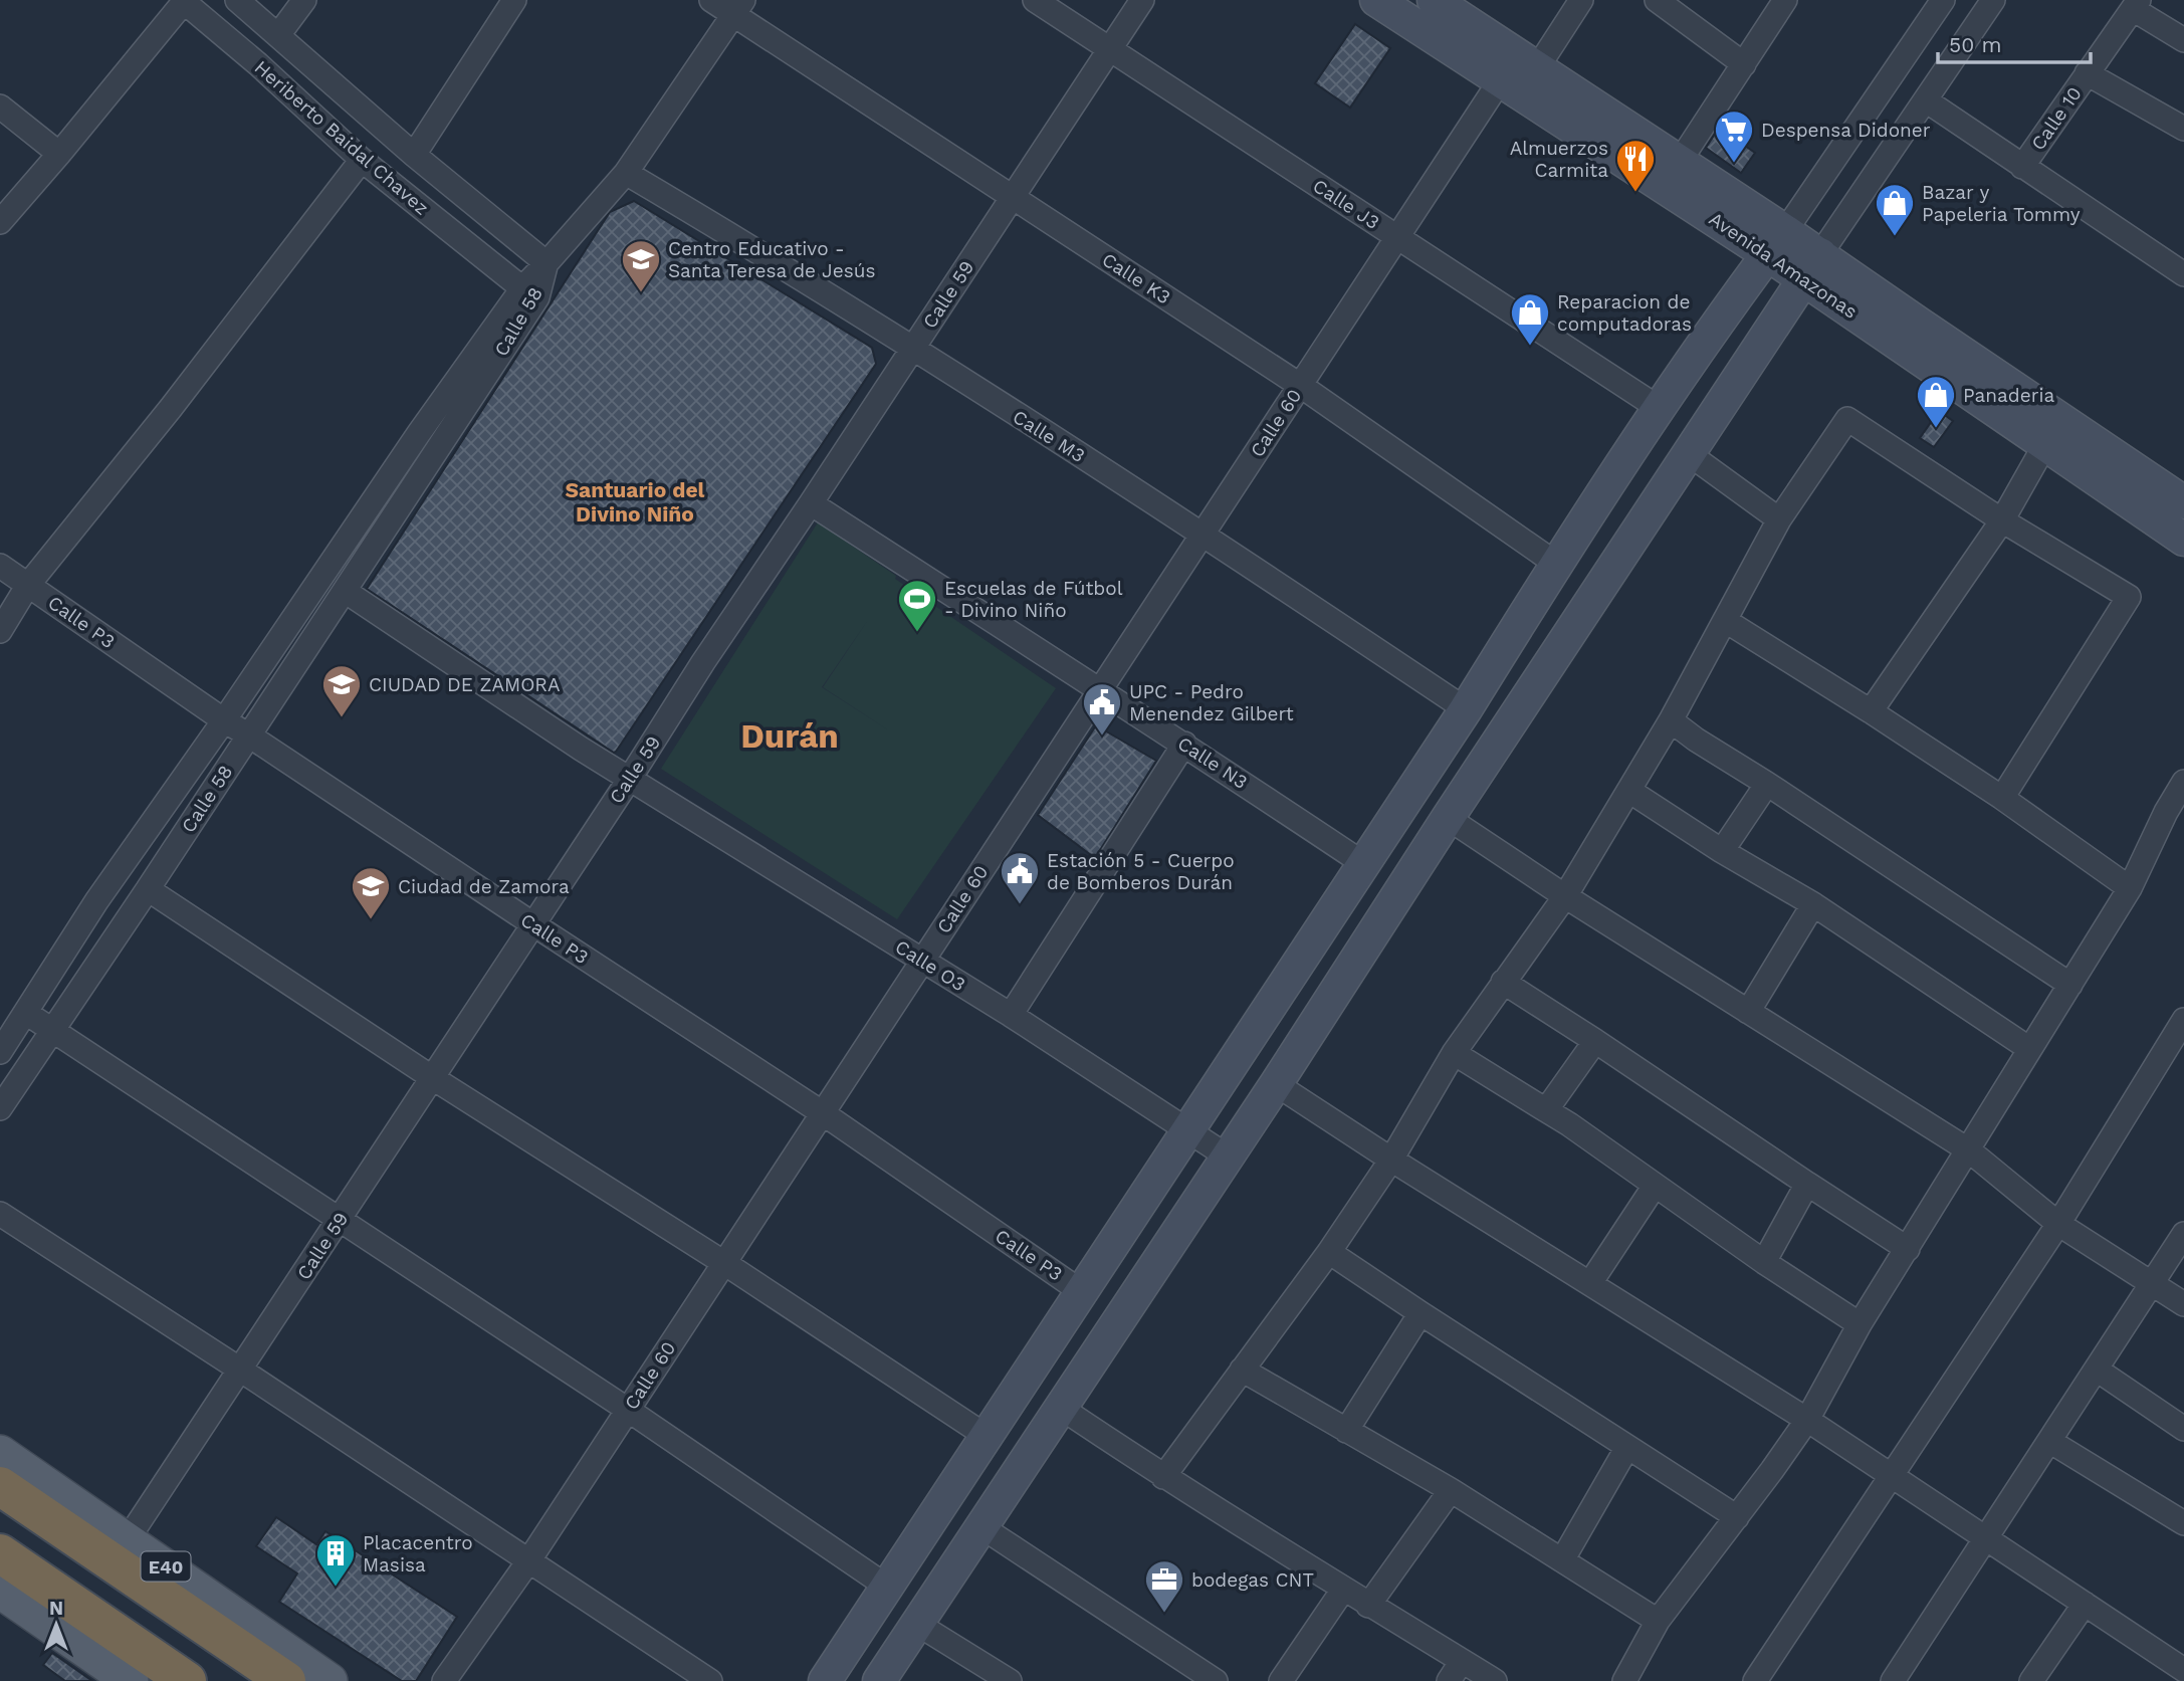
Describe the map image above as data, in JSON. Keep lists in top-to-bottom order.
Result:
{
  "streets": {
    "highway": ["E40"],
    "street": [
      "Calle 10",
      "Heriberto Baidal Chavez",
      "Calle J3",
      "Avenida Amazonas",
      "Calle K3",
      "Calle 59",
      "Calle 58",
      "Calle 60",
      "Calle M3",
      "Calle P3",
      "Calle N3",
      "Calle O3"
    ]
  },
  "crossings": [
    ["Heriberto Baidal Chavez", "Calle 58"],
    ["Calle J3", "Calle 59"],
    ["Calle J3", "Calle 60"],
    ["Avenida Amazonas", "Calle 60"],
    ["Calle K3", "Calle 59"],
    ["Calle K3", "Calle 60"],
    ["Calle 59", "Calle M3"],
    ["Calle 59", "Calle P3"],
    ["Calle 59", "Calle N3"],
    ["Calle 59", "Calle O3"],
    ["Calle 59", "E40"],
    ["Calle 58", "Calle P3"],
    ["Calle 58", "Calle O3"],
    ["Calle 60", "Calle M3"],
    ["Calle 60", "Calle P3"],
    ["Calle 60", "Calle N3"],
    ["Calle 60", "Calle O3"]
  ],
  "districts": ["Santuario del Divino Niño", "Durán"],
  "places": {
    "supermarket": ["Despensa Didoner"],
    "restaurant": ["Almuerzos Carmita"],
    "shop": ["Bazar y Papeleria Tommy", "Reparacion de computadoras", "Panaderia"],
    "school or university": ["Centro Educativo - Santa Teresa de Jesús", "CIUDAD DE ZAMORA", "Ciudad de Zamora"],
    "sports": ["Escuelas de Fútbol - Divino Niño"],
    "public building": ["UPC - Pedro Menendez Gilbert", "Estación 5 - Cuerpo de Bomberos Durán"],
    "building": ["Placacentro Masisa"],
    "office": ["bodegas CNT"]
  },
  "scale_bar": "50 m",
  "north": "top"
}
